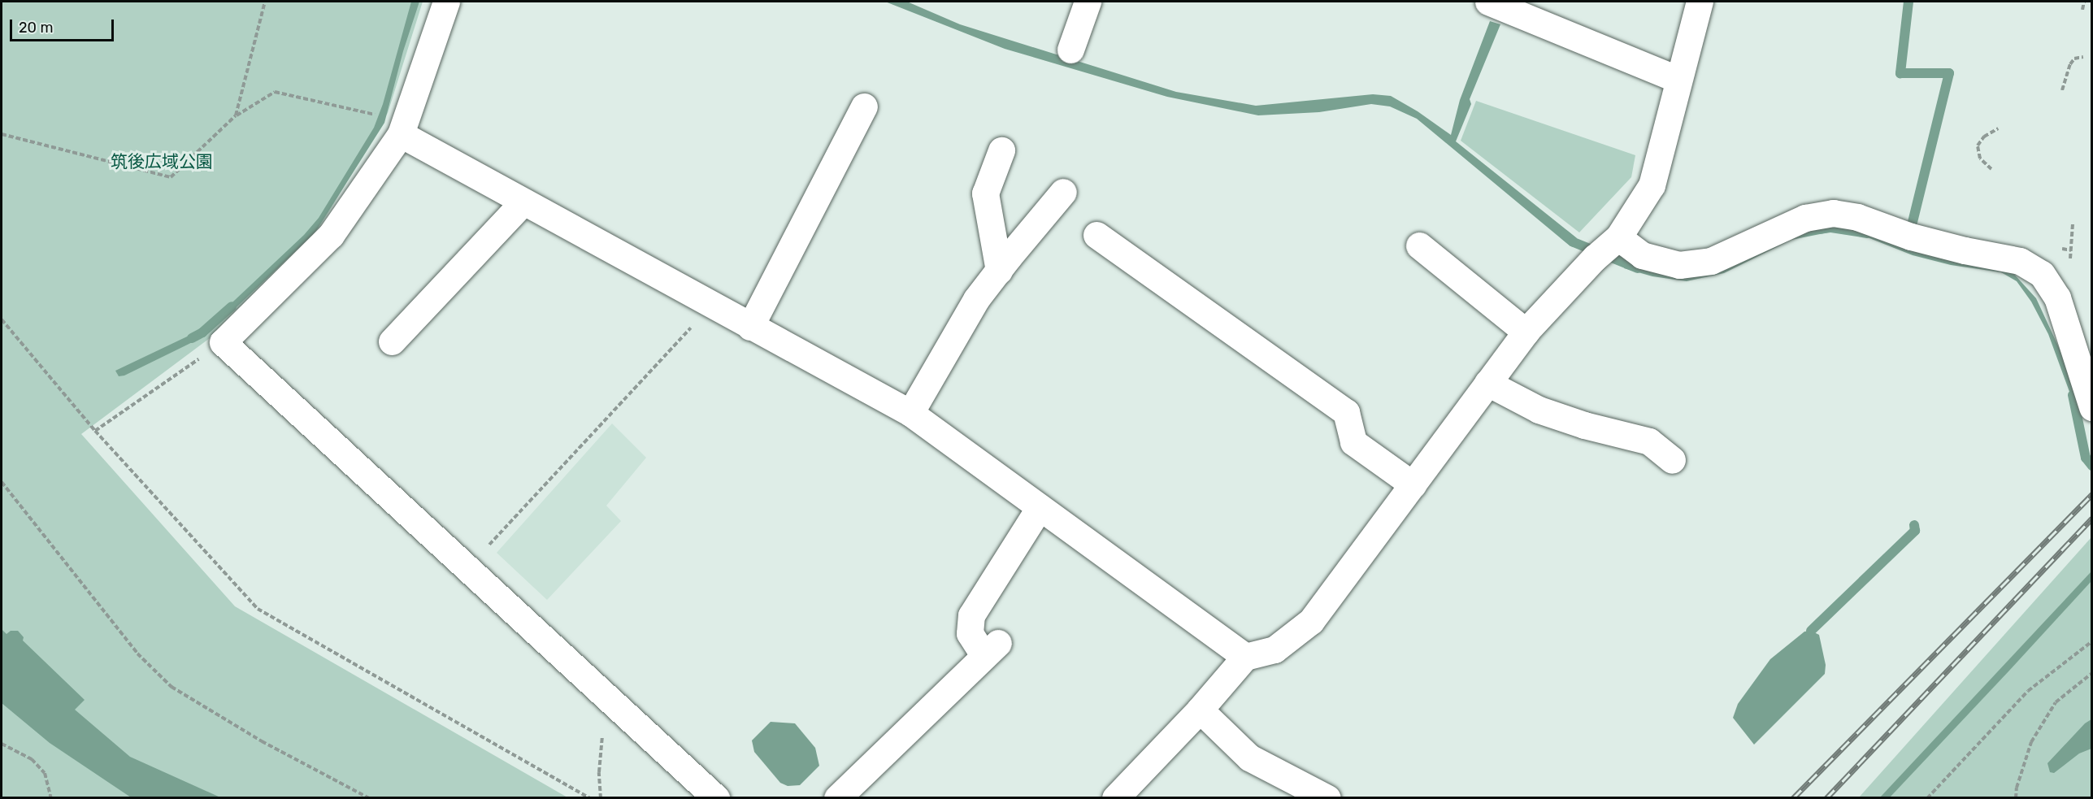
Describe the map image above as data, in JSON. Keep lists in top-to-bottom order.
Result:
{
  "parks": ["筑後広域公園"],
  "scale_bar": "20 m"
}
